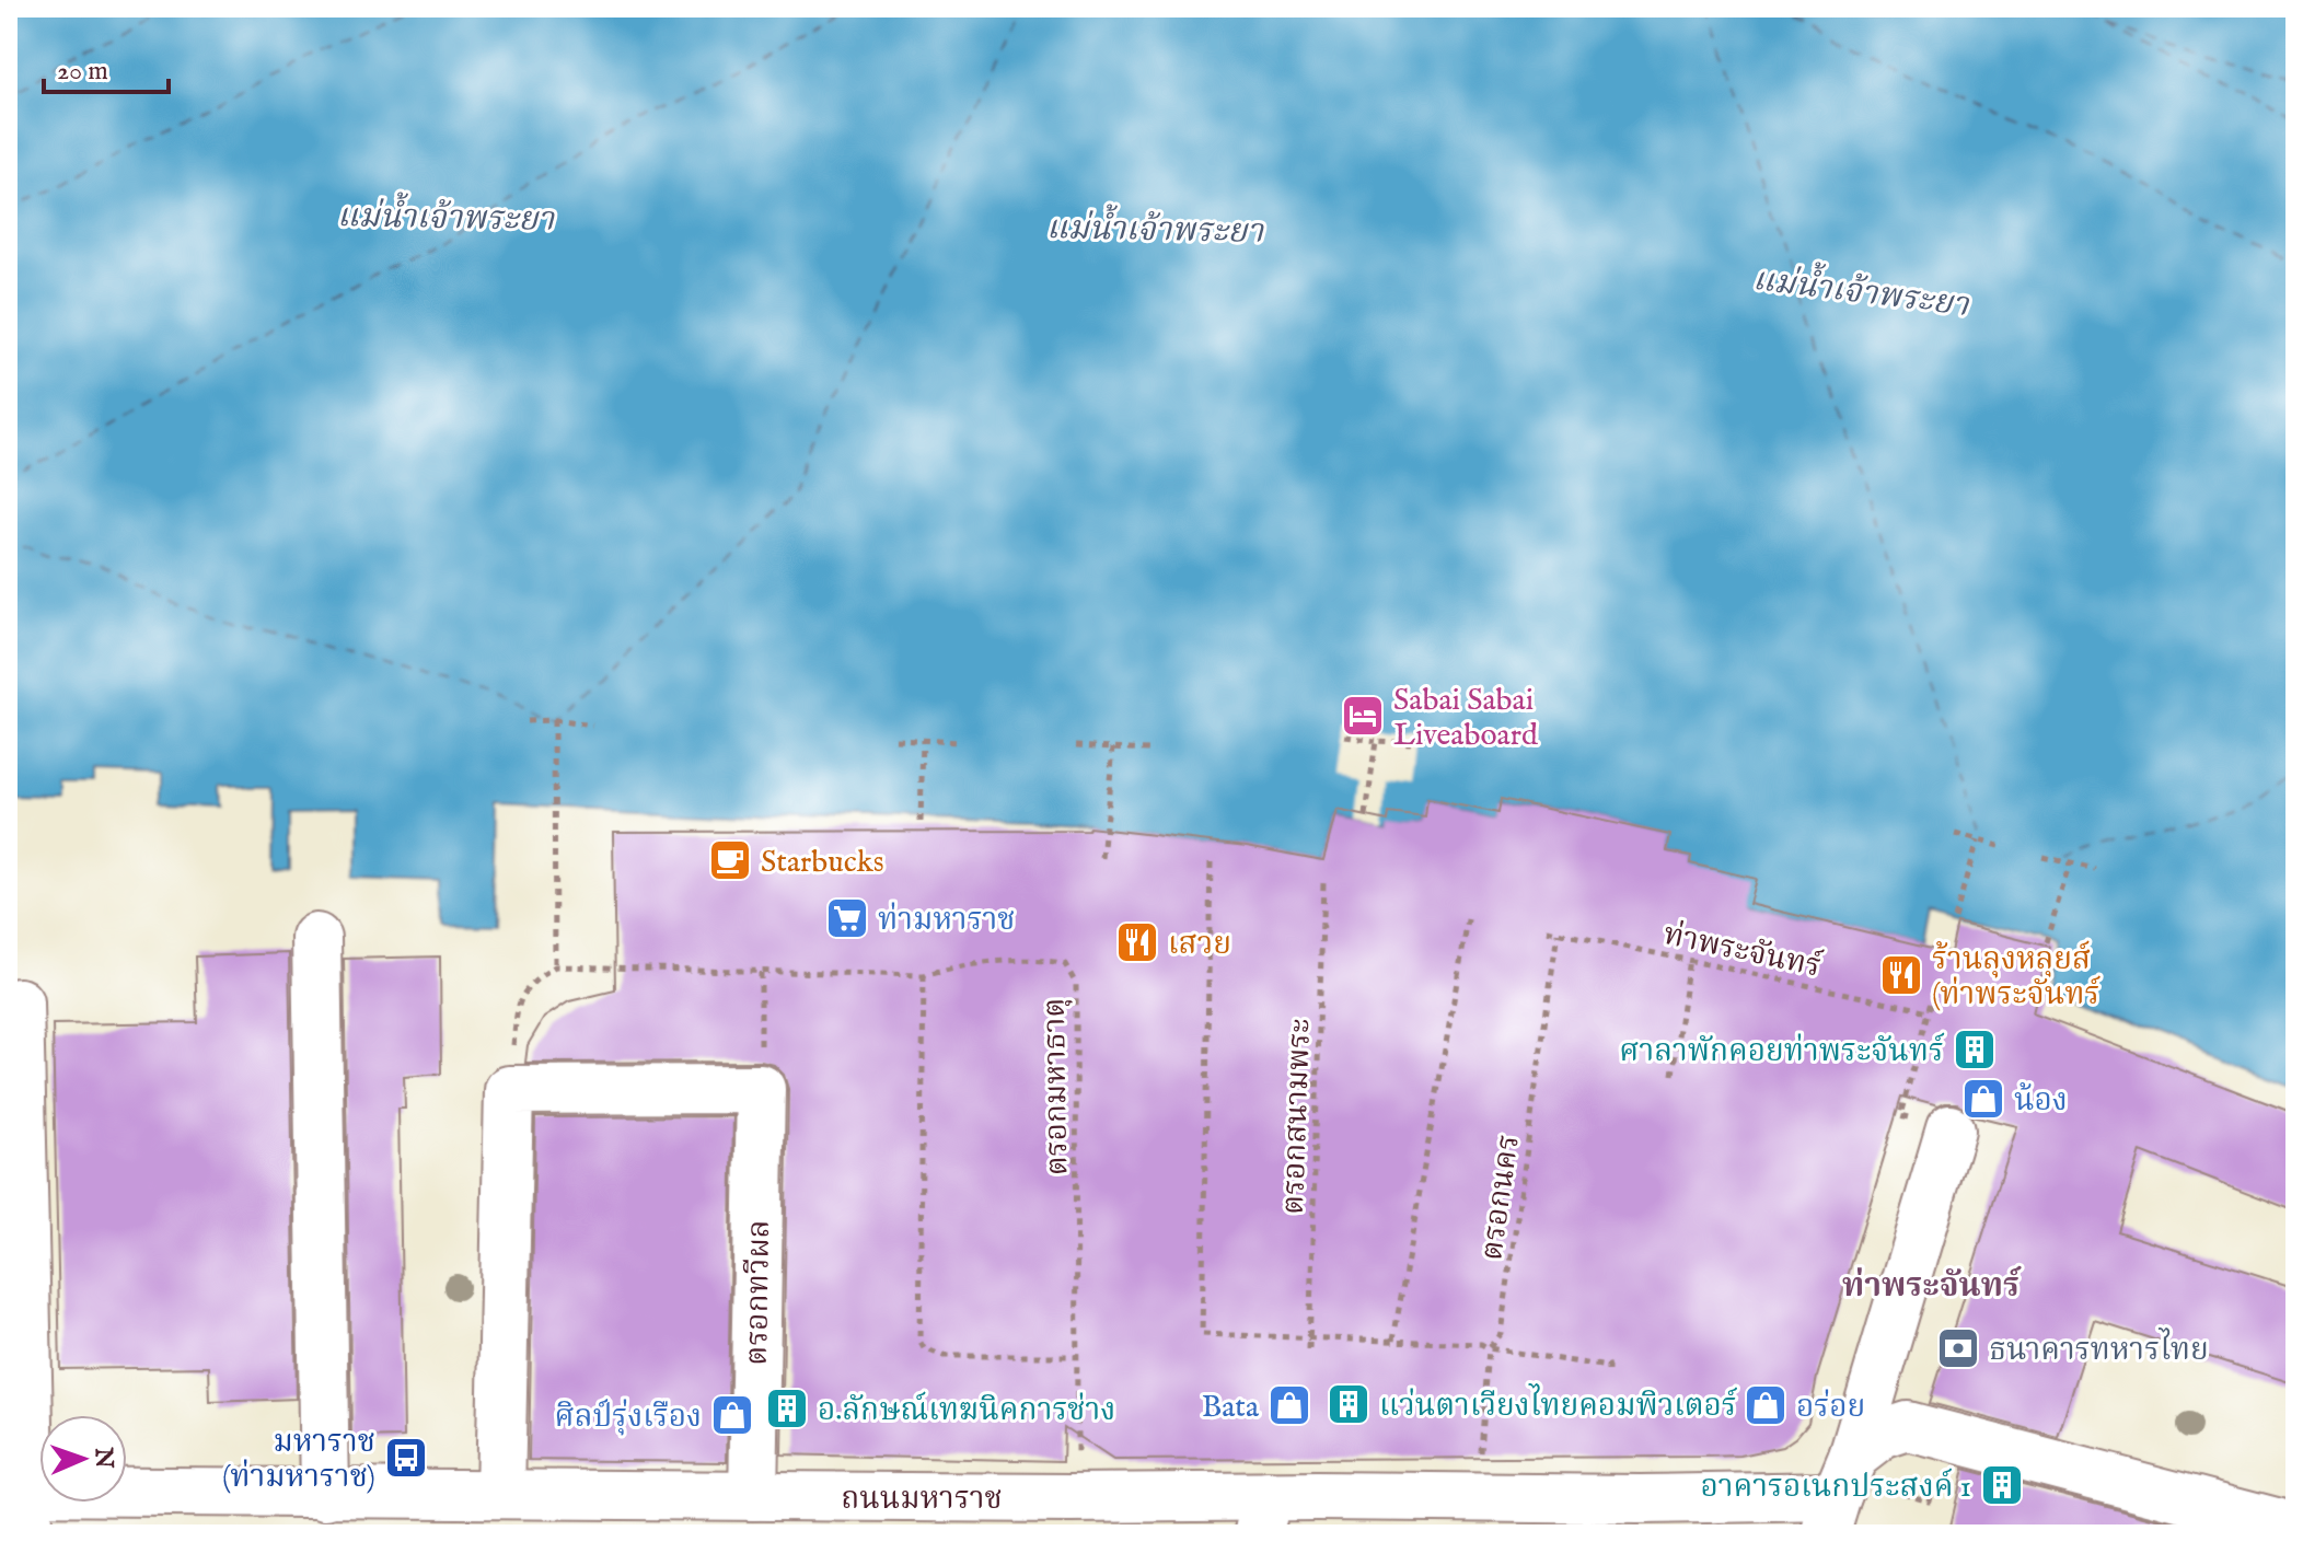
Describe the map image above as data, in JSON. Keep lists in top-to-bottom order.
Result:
{
  "streets": {
    "street": ["ตรอกทวีผล", "ถนนมหาราช"],
    "path": [
      "ท่าพระจันทร์",
      "ตรอกมหาธาตุ",
      "ตรอกสนามพระ",
      "ตรอกนคร"
    ]
  },
  "crossings": [
    ["ท่าพระจันทร์", "ตรอกนคร"],
    ["ตรอกมหาธาตุ", "ถนนมหาราช"],
    ["ตรอกทวีผล", "ถนนมหาราช"]
  ],
  "districts": ["ท่าพระจันทร์"],
  "water": ["แม่น้ำเจ้าพระยา"],
  "places": {
    "hotel": ["Sabai Sabai Liveaboard"],
    "cafe": ["Starbucks"],
    "supermarket": ["ท่ามหาราช"],
    "restaurant": ["เสวย", "ร้านลุงหลุยส์ (ท่าพระจันทร์"],
    "building": [
      "ศาลาพักคอยท่าพระจันทร์",
      "แว่นตาเวียงไทยคอมพิวเตอร์",
      "อ.ลักษณ์เทฆนิคการช่าง",
      "อาคารอเนกประสงค์ 1"
    ],
    "shop": [
      "น้อง",
      "Bata",
      "อร่อย",
      "ศิลป์รุ่งเรือง"
    ],
    "bank": ["ธนาคารทหารไทย"],
    "bus stop": ["มหาราช (ท่ามหาราช)"]
  },
  "scale_bar": "20 m",
  "north": "right"
}
